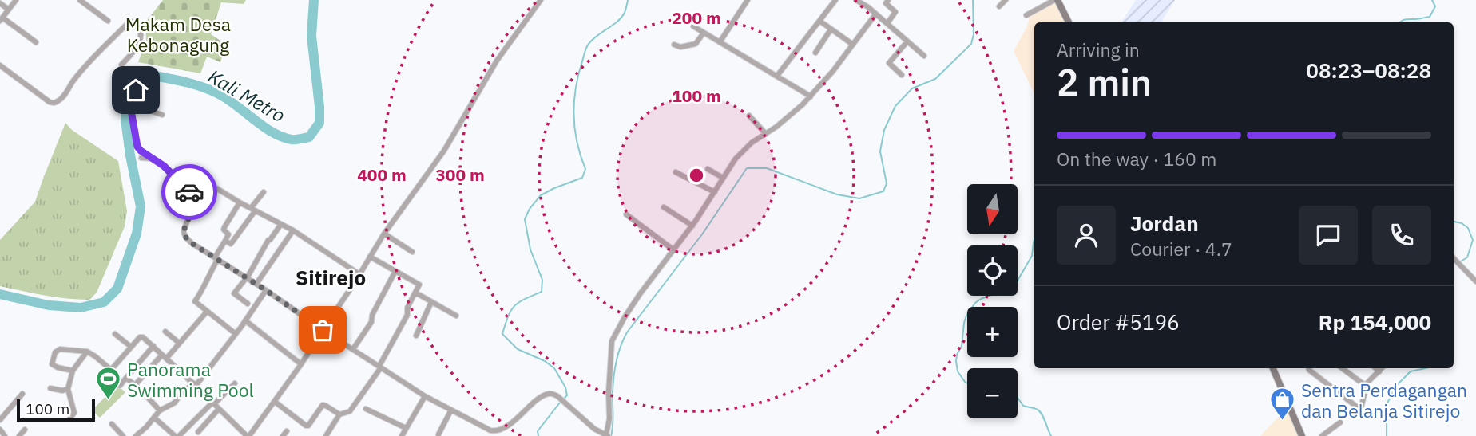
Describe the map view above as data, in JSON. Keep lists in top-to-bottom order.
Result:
{
  "districts": ["Sitirejo"],
  "water": ["Kali Metro"],
  "parks": ["Makam Desa Kebonagung"],
  "places": {
    "sports": ["Panorama Swimming Pool"],
    "shop": ["Sentra Perdagangan dan Belanja Sitirejo"]
  },
  "scale_bar": "100 m",
  "north": "bottom",
  "page": {
    "heading": ["2 min", "Arriving in", "08:23–08:28"],
    "panel": [
      "Jordan",
      "Courier · 4.7",
      "Order #5196",
      "Rp 154,000"
    ],
    "bar": "On the way · 160 m",
    "map_buttons": ["+", "−"],
    "scale": "100 m"
  },
  "rings": [
    "200 m",
    "100 m",
    "300 m",
    "400 m"
  ]
}
